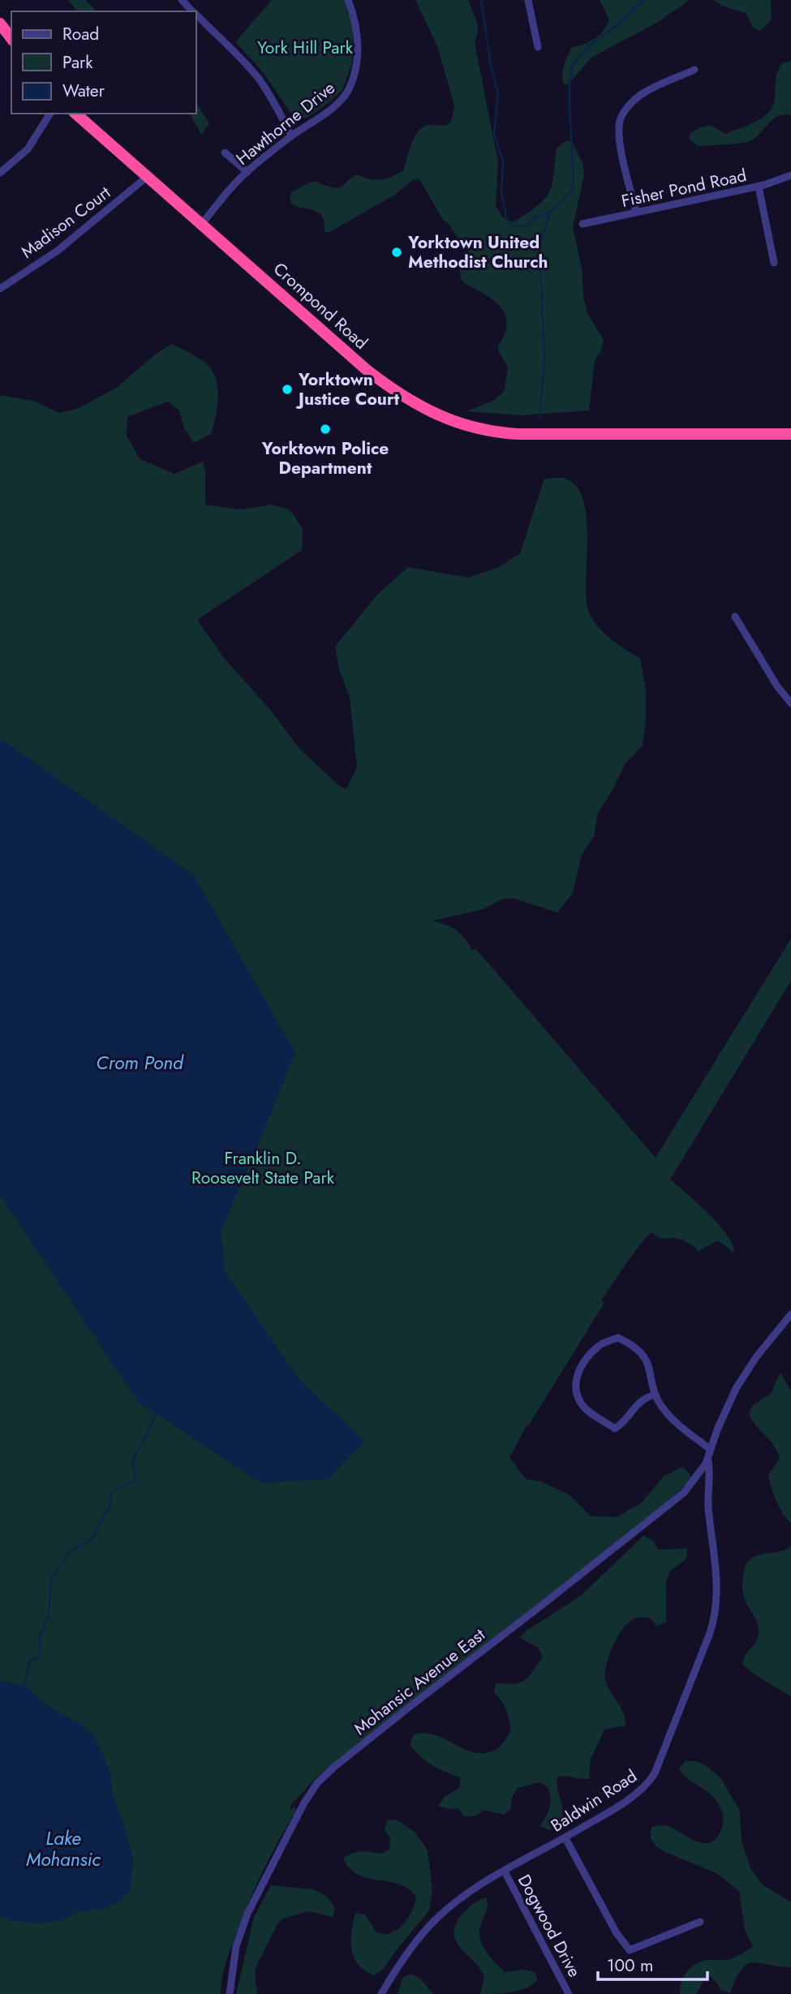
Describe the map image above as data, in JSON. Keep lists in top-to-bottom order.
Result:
{
  "streets": {
    "highway": ["Crompond Road"],
    "street": [
      "Hawthorne Drive",
      "Fisher Pond Road",
      "Madison Court",
      "Mohansic Avenue East",
      "Baldwin Road",
      "Dogwood Drive"
    ]
  },
  "crossings": [
    ["Hawthorne Drive", "Crompond Road"],
    ["Madison Court", "Crompond Road"],
    ["Mohansic Avenue East", "Baldwin Road"],
    ["Baldwin Road", "Dogwood Drive"]
  ],
  "water": ["Crom Pond", "Lake Mohansic"],
  "parks": ["York Hill Park", "Franklin D. Roosevelt State Park"],
  "places": ["Yorktown United Methodist Church", "Yorktown Justice Court", "Yorktown Police Department"],
  "legend": ["Road", "Park", "Water"],
  "scale_bar": "100 m"
}
